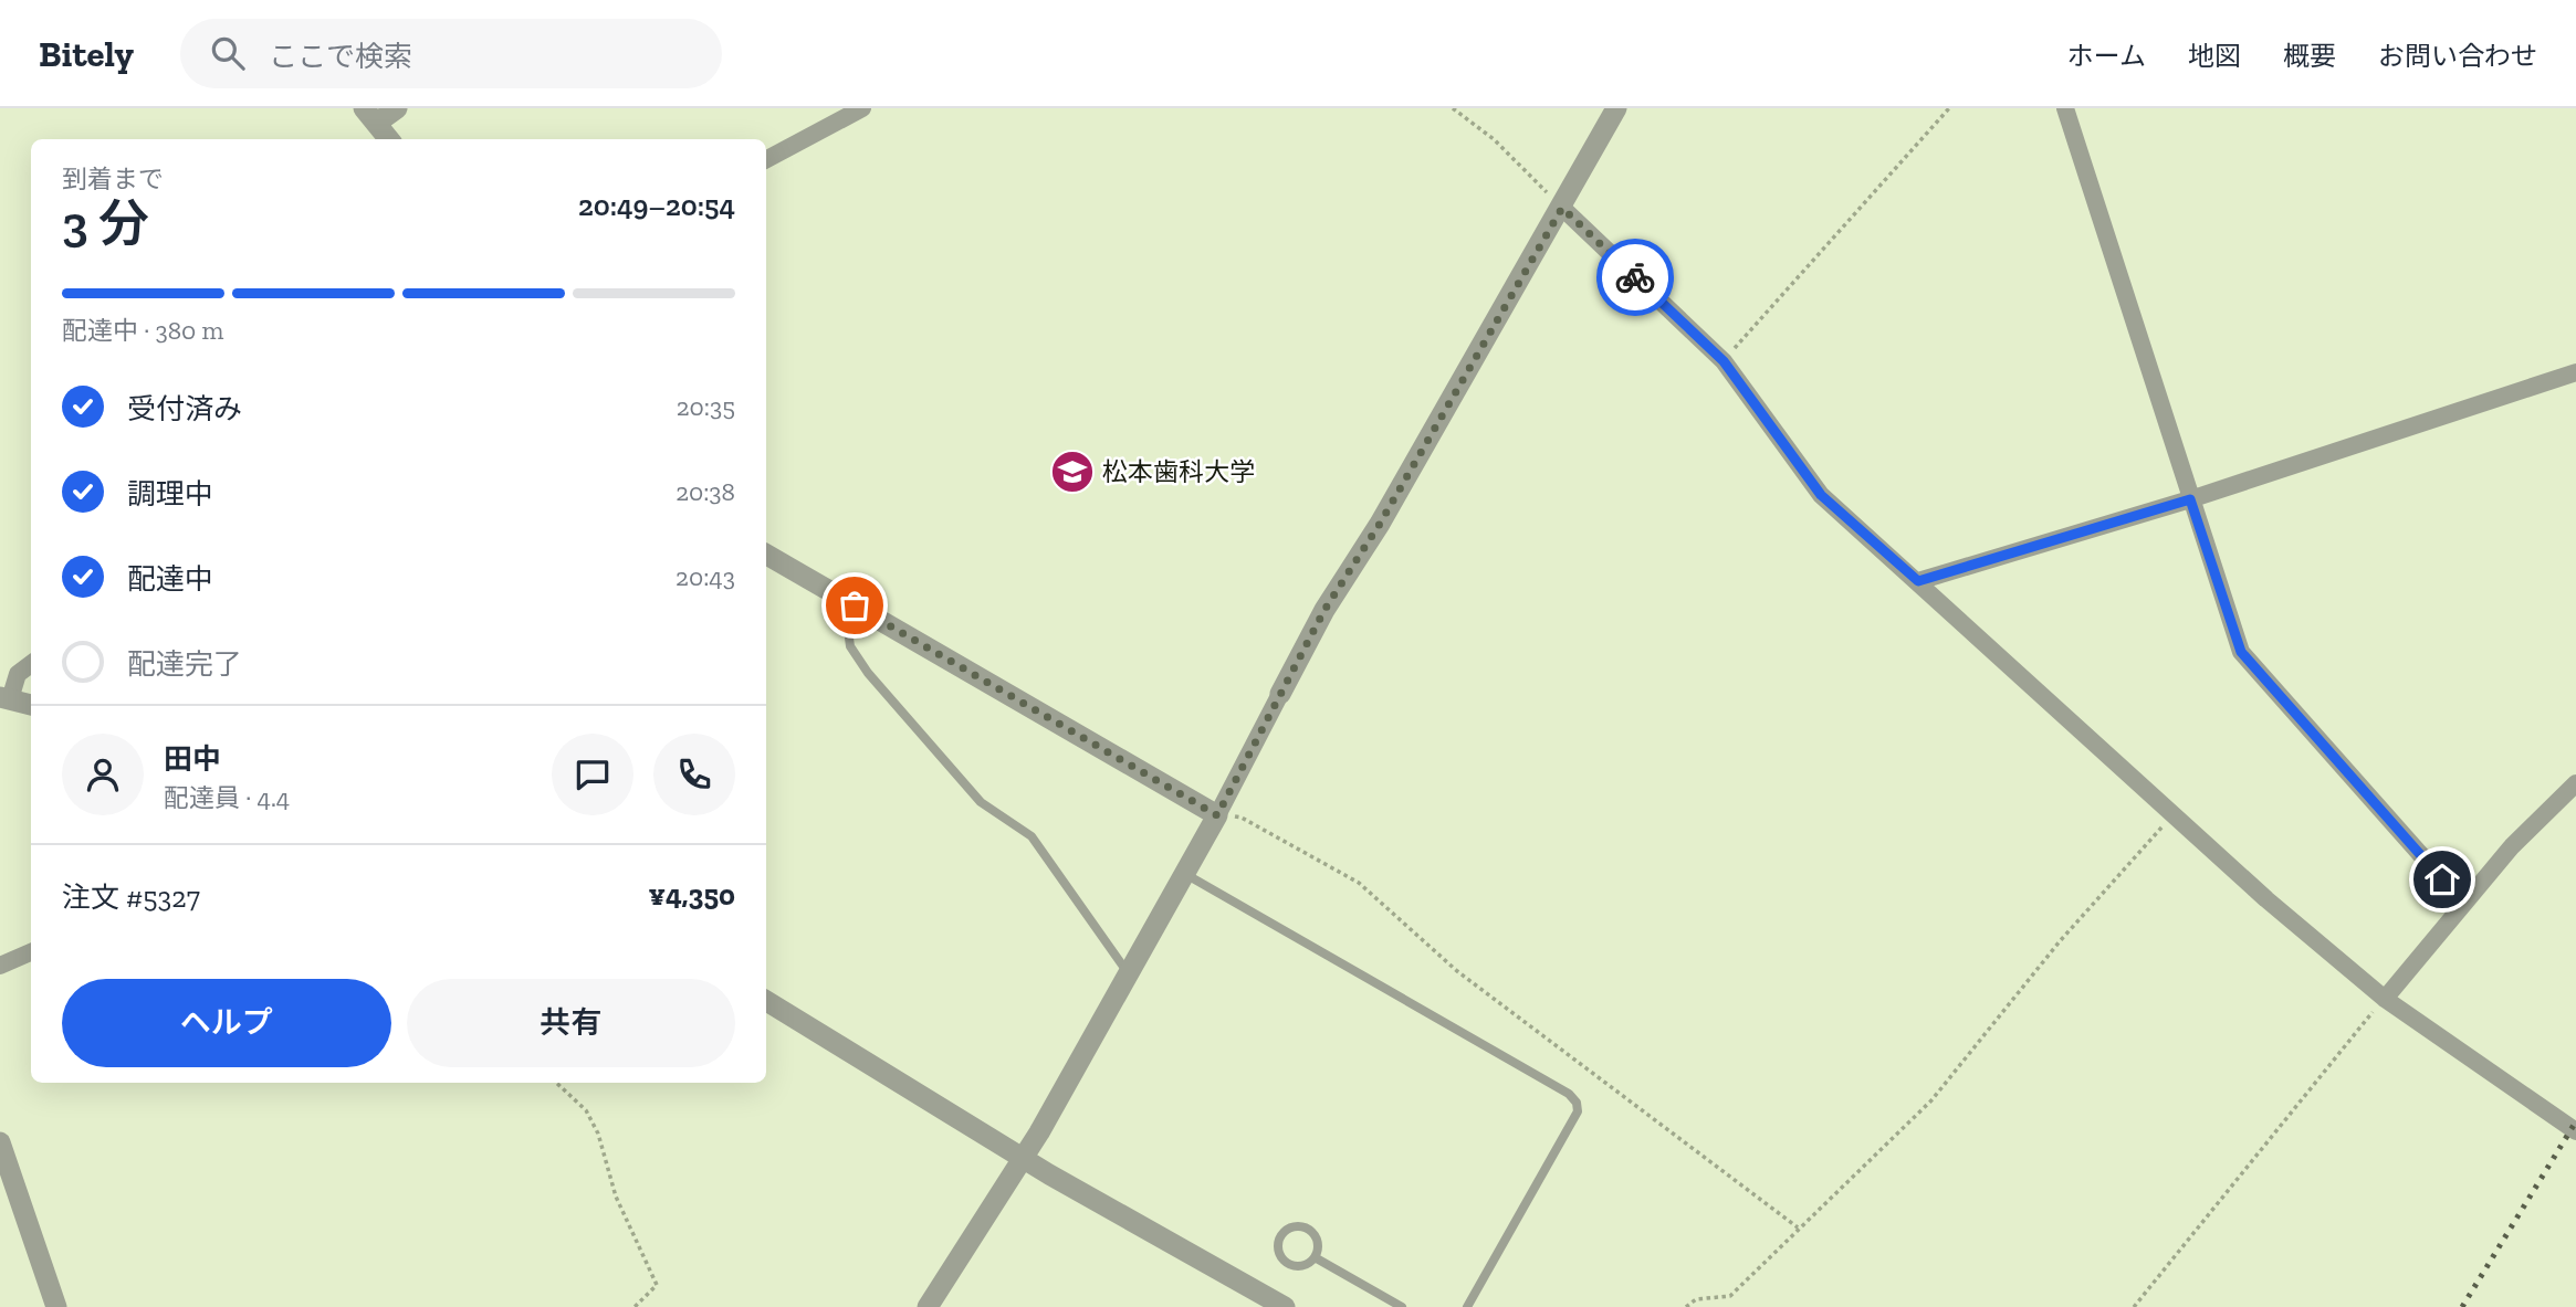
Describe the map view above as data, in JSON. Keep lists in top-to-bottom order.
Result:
{
  "places": {
    "school or university": ["松本歯科大学"]
  },
  "page": {
    "header": "Bitely",
    "search": "ここで検索",
    "nav": [
      "ホーム",
      "地図",
      "概要",
      "お問い合わせ"
    ],
    "heading": ["3 分", "到着まで", "20:49–20:54"],
    "panel": [
      "田中",
      "配達員 · 4.4",
      "注文 #5327",
      "¥4,350"
    ],
    "bar": "配達中 · 380 m",
    "list": [
      ["受付済み", "20:35"],
      ["調理中", "20:38"],
      ["配達中", "20:43"],
      "配達完了"
    ],
    "buttons": ["ヘルプ", "共有"]
  }
}
